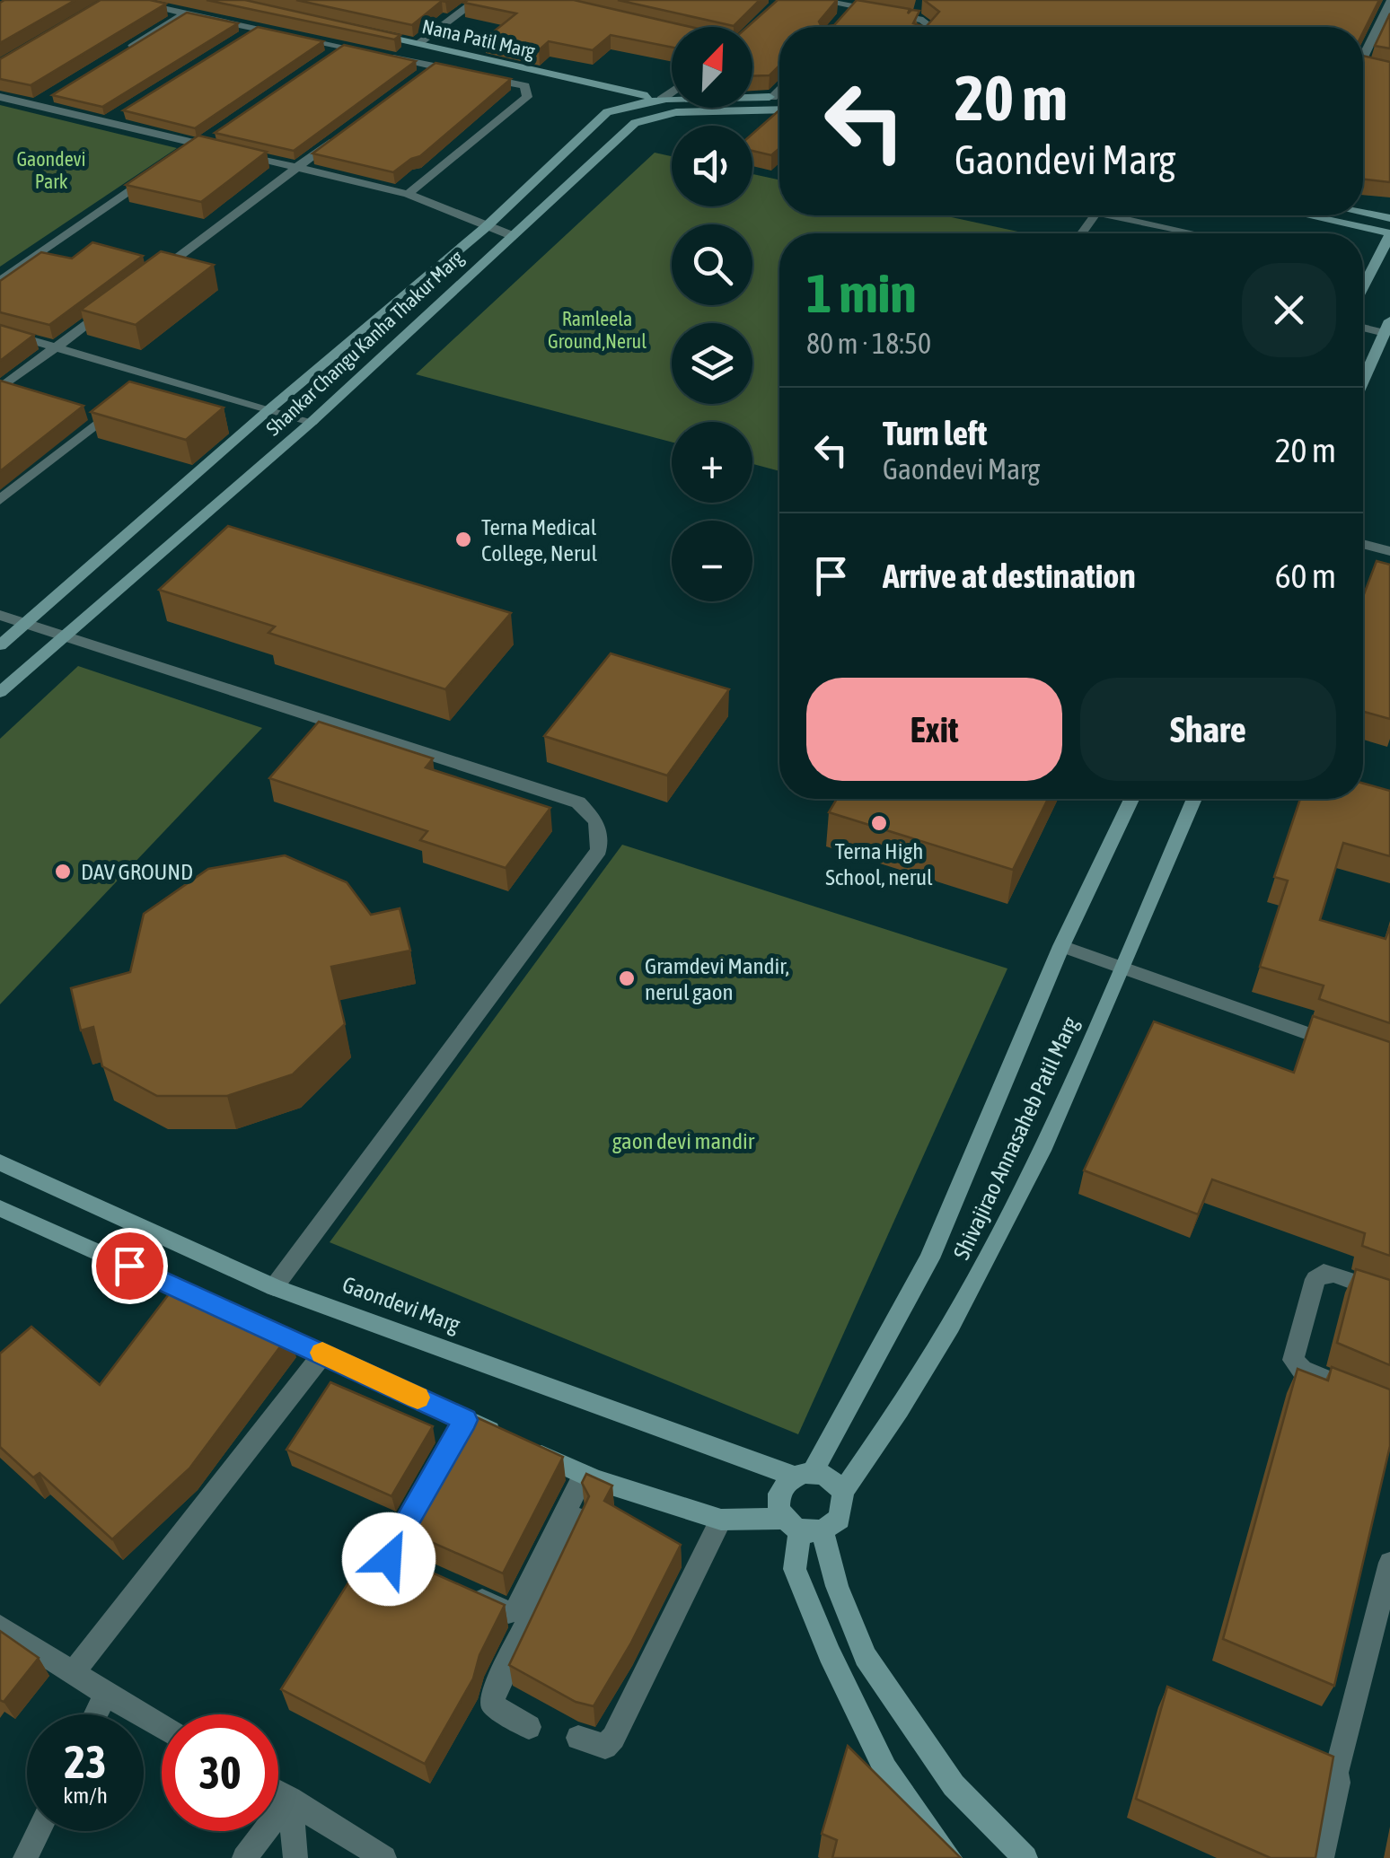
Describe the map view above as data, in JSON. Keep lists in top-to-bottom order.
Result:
{
  "streets": {
    "street": [
      "Nana Patil Marg",
      "Shankar Changu Kanha Thakur Marg",
      "Shivajirao Annasaheb Patil Marg",
      "Gaondevi Marg"
    ]
  },
  "crossings": [
    ["Nana Patil Marg", "Shankar Changu Kanha Thakur Marg"],
    ["Shivajirao Annasaheb Patil Marg", "Gaondevi Marg"]
  ],
  "parks": ["Gaondevi Park", "Ramleela Ground,Nerul", "gaon devi mandir"],
  "places": [
    "Terna Medical College, Nerul",
    "Terna High School, nerul",
    "DAV GROUND",
    "Gramdevi Mandir, nerul gaon"
  ],
  "north": "top right",
  "page": {
    "map_buttons": ["+", "−"],
    "turn": ["20 m", "Gaondevi Marg"],
    "heading": ["1 min", "80 m · 18:50"],
    "list": [
      {
        "name": "Turn left",
        "note": "Gaondevi Marg",
        "value": "20 m"
      },
      {
        "name": "Arrive at destination",
        "value": "60 m"
      }
    ],
    "buttons": ["Exit", "Share"],
    "speed": "23 km/h",
    "limit": "30"
  }
}
